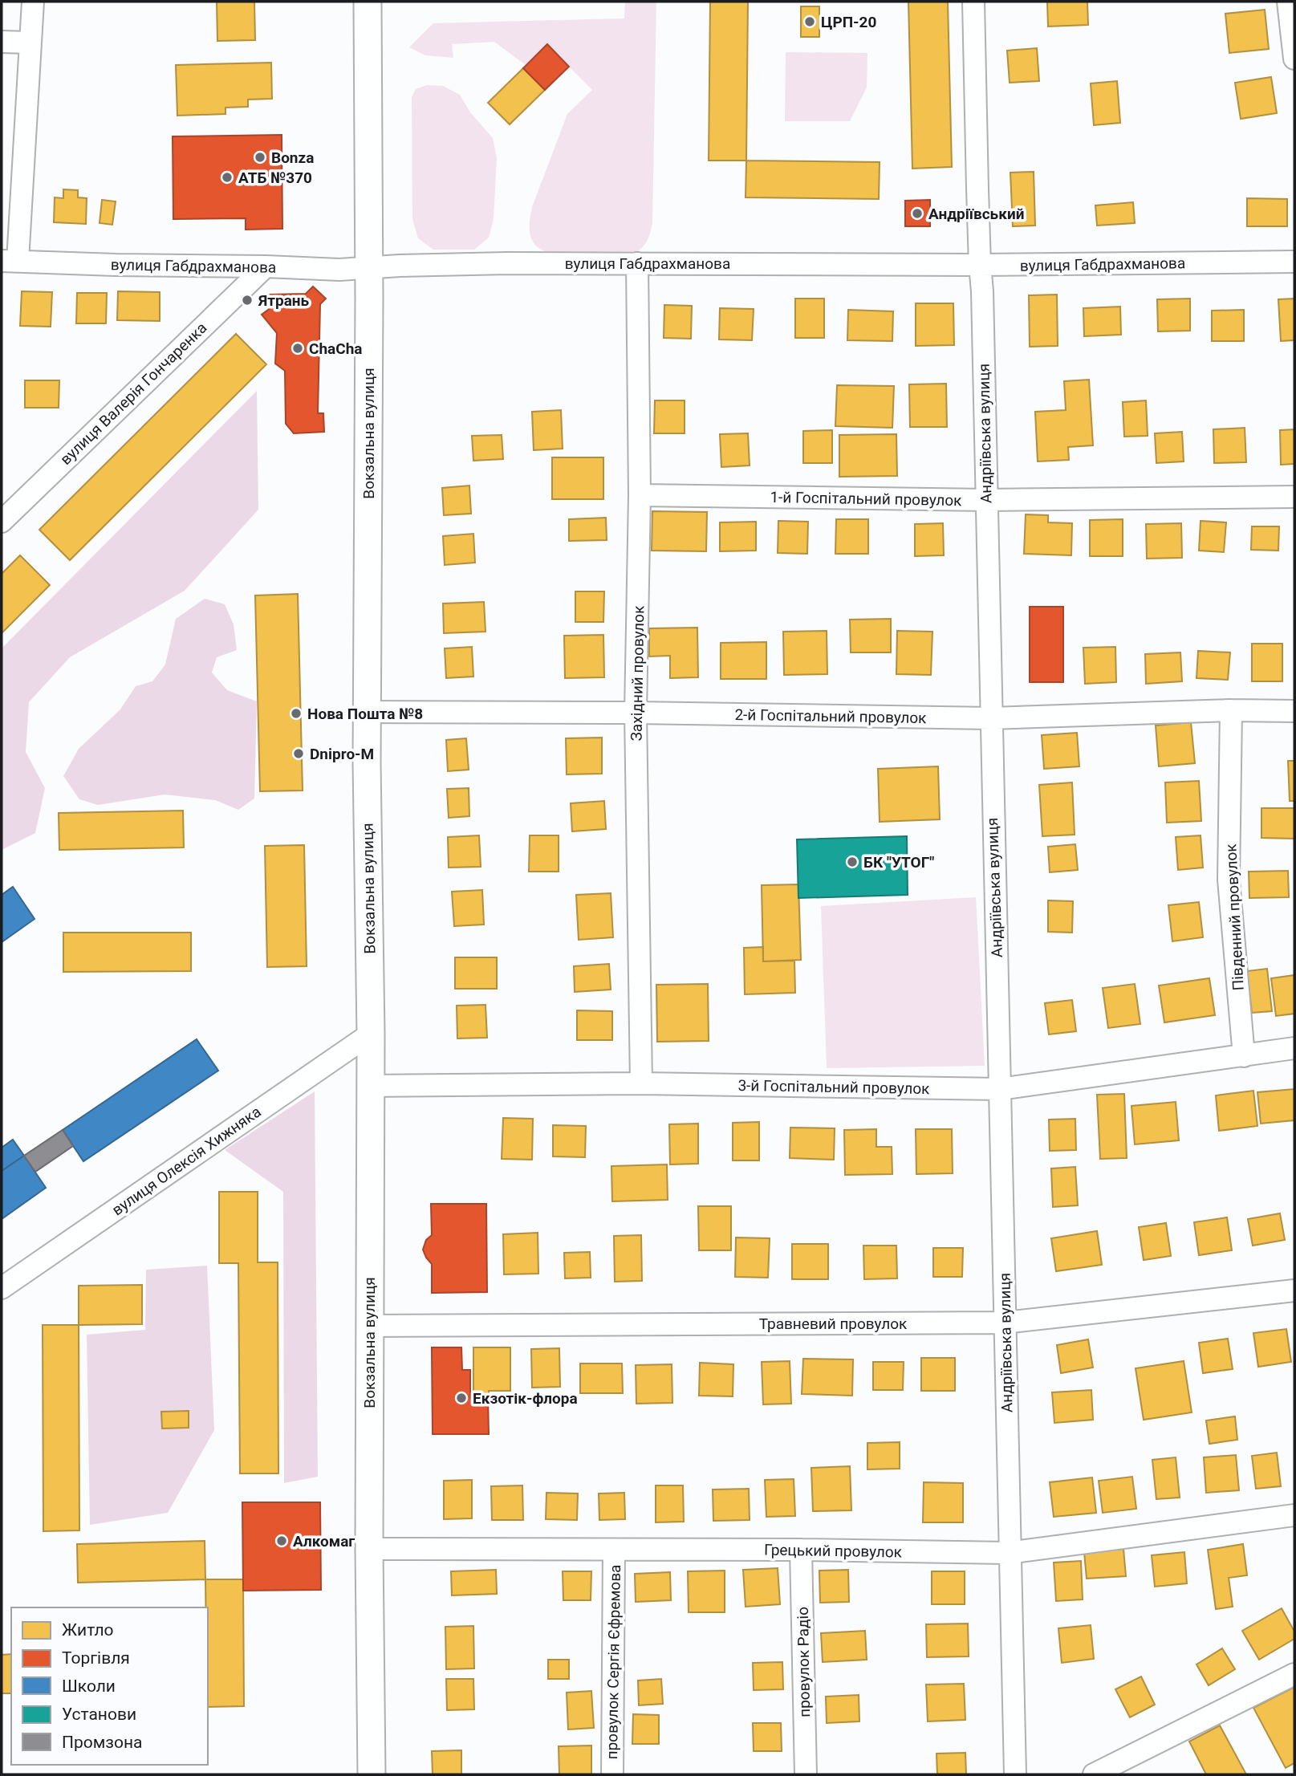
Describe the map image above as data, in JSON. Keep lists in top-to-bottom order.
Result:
{
  "streets": {
    "main road": ["Вокзальна вулиця"],
    "street": [
      "вулиця Габдрахманова",
      "вулиця Валерія Гончаренка",
      "Андріївська вулиця",
      "1-й Госпітальний провулок",
      "Західний провулок",
      "2-й Госпітальний провулок",
      "Південний провулок",
      "3-й Госпітальний провулок",
      "вулиця Олексія Хижняка",
      "Травневий провулок",
      "Грецький провулок",
      "провулок Сергія Єфремова",
      "провулок Радіо"
    ]
  },
  "crossings": [
    ["вулиця Габдрахманова", "вулиця Валерія Гончаренка"],
    ["вулиця Габдрахманова", "Вокзальна вулиця"],
    ["вулиця Габдрахманова", "Андріївська вулиця"],
    ["вулиця Габдрахманова", "Західний провулок"],
    ["Вокзальна вулиця", "2-й Госпітальний провулок"],
    ["Вокзальна вулиця", "3-й Госпітальний провулок"],
    ["Вокзальна вулиця", "вулиця Олексія Хижняка"],
    ["Вокзальна вулиця", "Травневий провулок"],
    ["Вокзальна вулиця", "Грецький провулок"],
    ["Андріївська вулиця", "1-й Госпітальний провулок"],
    ["Андріївська вулиця", "2-й Госпітальний провулок"],
    ["Андріївська вулиця", "3-й Госпітальний провулок"],
    ["Андріївська вулиця", "Травневий провулок"],
    ["Андріївська вулиця", "Грецький провулок"],
    ["1-й Госпітальний провулок", "Західний провулок"],
    ["Західний провулок", "2-й Госпітальний провулок"],
    ["Західний провулок", "3-й Госпітальний провулок"],
    ["2-й Госпітальний провулок", "Південний провулок"],
    ["Південний провулок", "3-й Госпітальний провулок"],
    ["Грецький провулок", "провулок Сергія Єфремова"],
    ["Грецький провулок", "провулок Радіо"]
  ],
  "places": [
    "ЦРП-20",
    "Bonza",
    "АТБ №370",
    "Андріївський",
    "Ятрань",
    "ChaCha",
    "Нова Пошта №8",
    "Dnipro-M",
    "БК \"УТОГ\"",
    "Екзотік-флора",
    "Алкомаг"
  ],
  "legend": [
    "Житло",
    "Торгівля",
    "Школи",
    "Установи",
    "Промзона"
  ]
}
